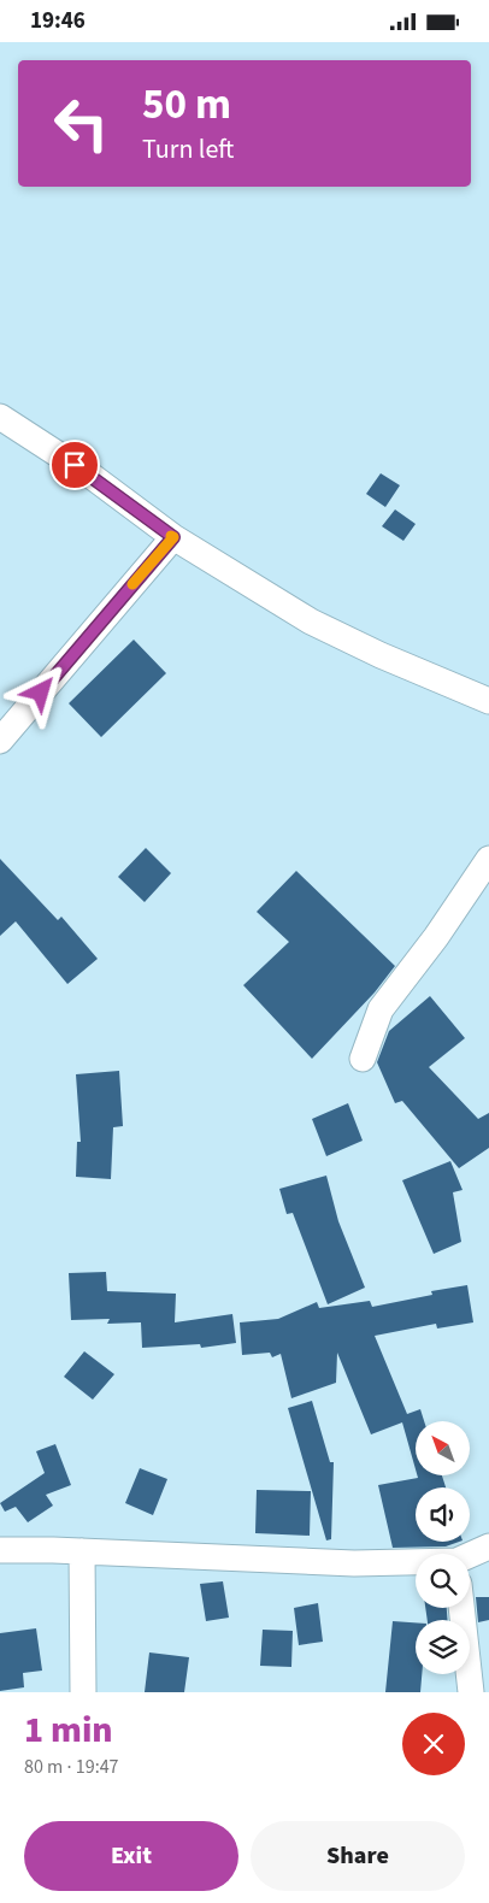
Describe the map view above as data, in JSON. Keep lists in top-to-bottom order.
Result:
{
  "north": "top left",
  "page": {
    "status": "19:46",
    "turn": ["50 m", "Turn left"],
    "heading": ["1 min", "80 m · 19:47"],
    "buttons": ["Exit", "Share"]
  }
}
